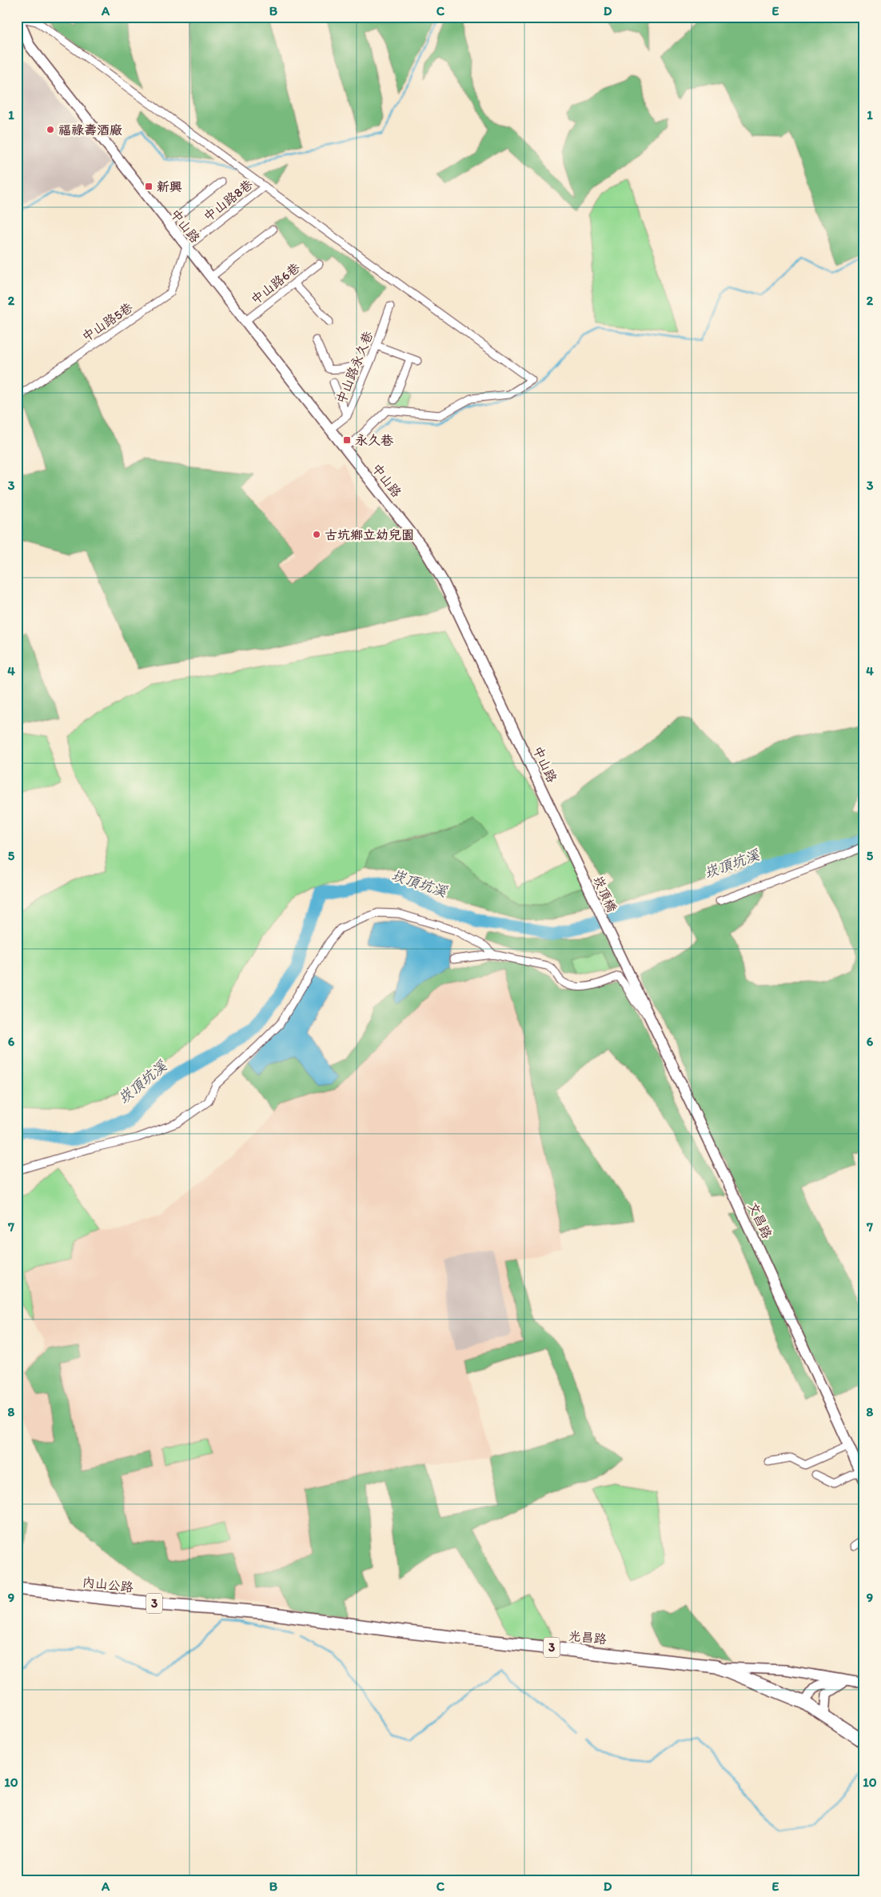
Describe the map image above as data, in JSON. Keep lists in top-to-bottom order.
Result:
{
  "streets": {
    "main road": [
      "中山路",
      "崁頂橋",
      "文昌路",
      "內山公路",
      "3",
      "光昌路"
    ],
    "street": [
      "中山路8巷",
      "中山路6巷",
      "中山路5巷",
      "中山路永久巷"
    ]
  },
  "crossings": [
    ["中山路8巷", "中山路"],
    ["中山路8巷", "中山路5巷"],
    ["中山路", "中山路6巷"],
    ["中山路", "中山路5巷"],
    ["中山路", "中山路永久巷"],
    ["中山路", "崁頂橋"],
    ["崁頂橋", "文昌路"],
    ["內山公路", "光昌路"],
    ["3", "光昌路"]
  ],
  "water": ["崁頂坑溪"],
  "places": {
    "other": ["福祿壽酒廠", "古坑鄉立幼兒園"],
    "transit": ["新興", "永久巷"]
  },
  "grid": {
    "columns": [
      "A",
      "B",
      "C",
      "D",
      "E"
    ],
    "rows": [
      "1",
      "2",
      "3",
      "4",
      "5",
      "6",
      "7",
      "8",
      "9",
      "10"
    ]
  }
}
